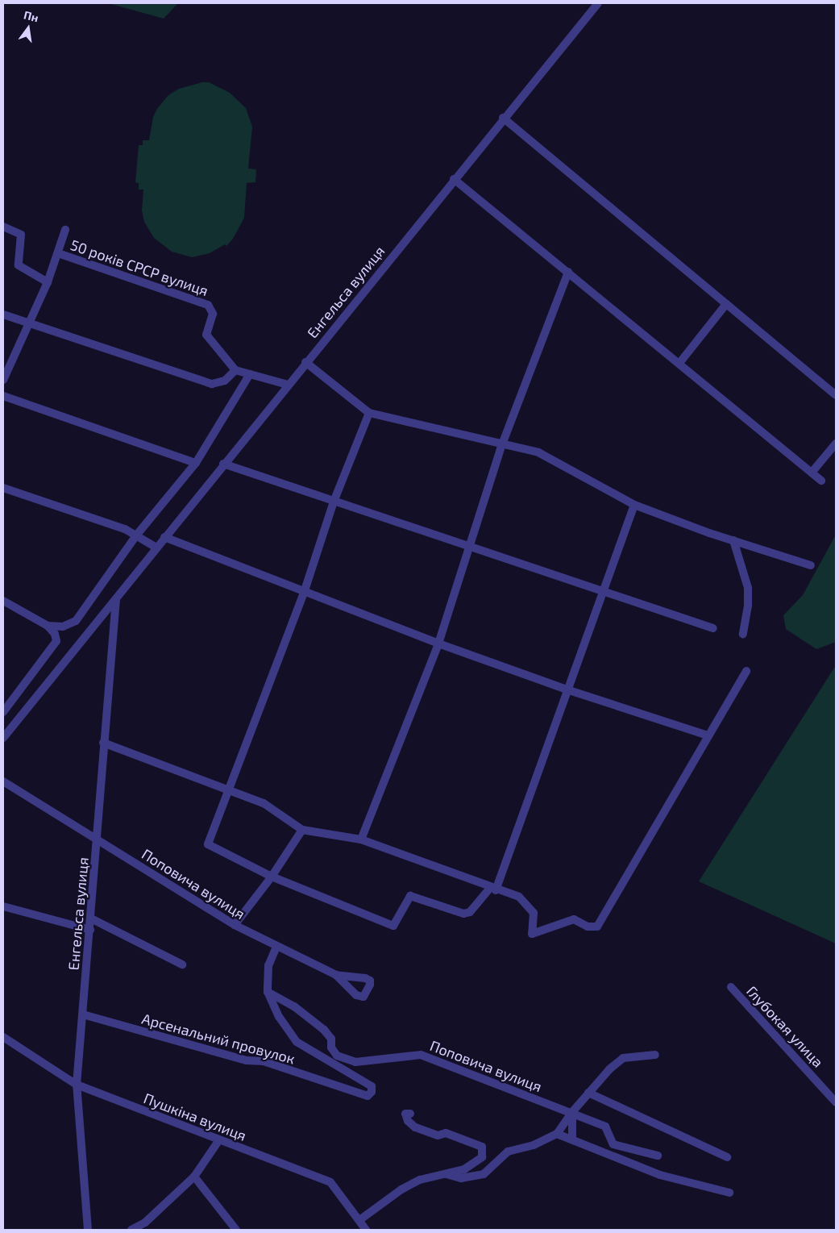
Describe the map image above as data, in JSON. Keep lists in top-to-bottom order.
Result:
{
  "streets": {
    "street": [
      "50 років СРСР вулиця",
      "Енгельса вулиця",
      "Поповича вулиця",
      "Глубокая улица",
      "Арсенальний провулок",
      "Пушкіна вулиця"
    ]
  },
  "crossings": [
    ["Енгельса вулиця", "Поповича вулиця"],
    ["Енгельса вулиця", "Арсенальний провулок"],
    ["Енгельса вулиця", "Пушкіна вулиця"],
    ["Поповича вулиця", "Арсенальний провулок"]
  ],
  "north": "top"
}
